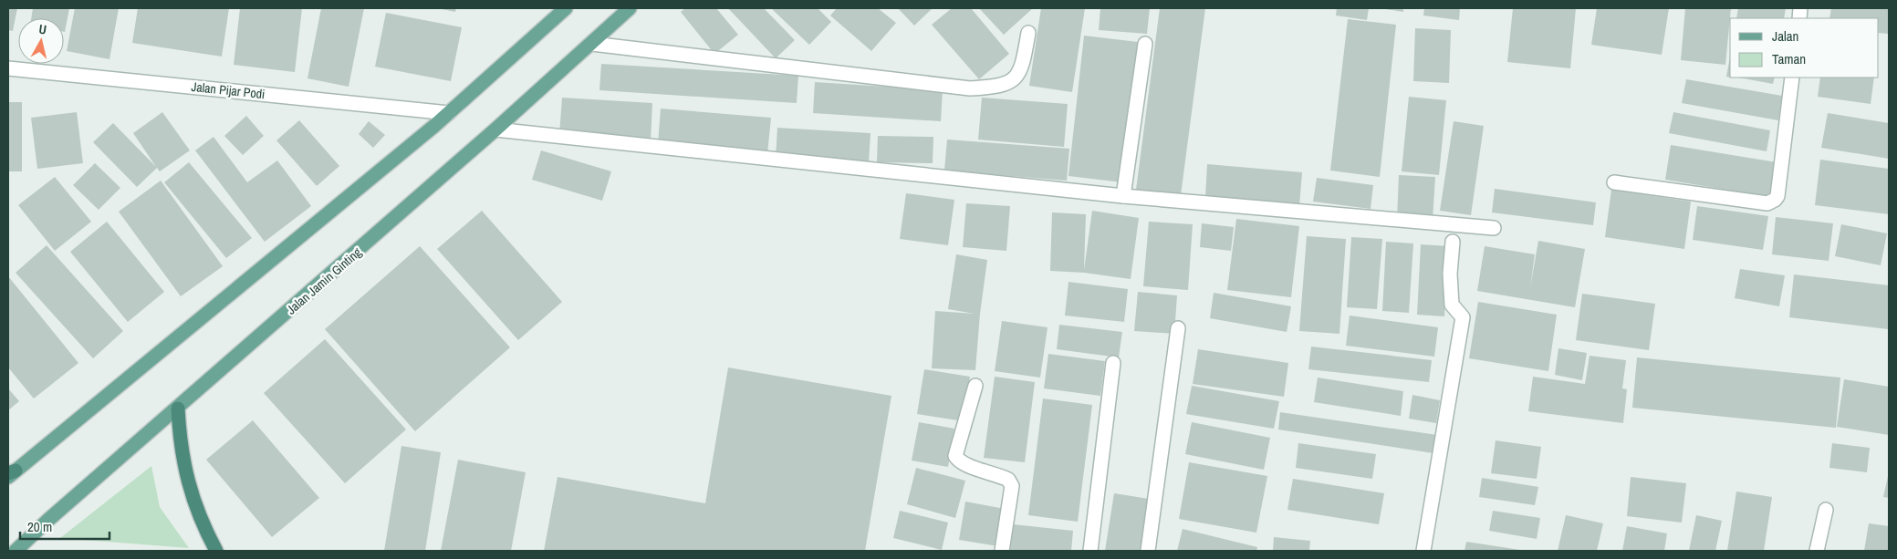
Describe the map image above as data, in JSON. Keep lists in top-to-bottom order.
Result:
{
  "streets": {
    "main road": ["Jalan Jamin Ginting"],
    "street": ["Jalan Pijar Podi"]
  },
  "legend": ["Jalan", "Taman"],
  "scale_bar": "20 m",
  "north": "top"
}
